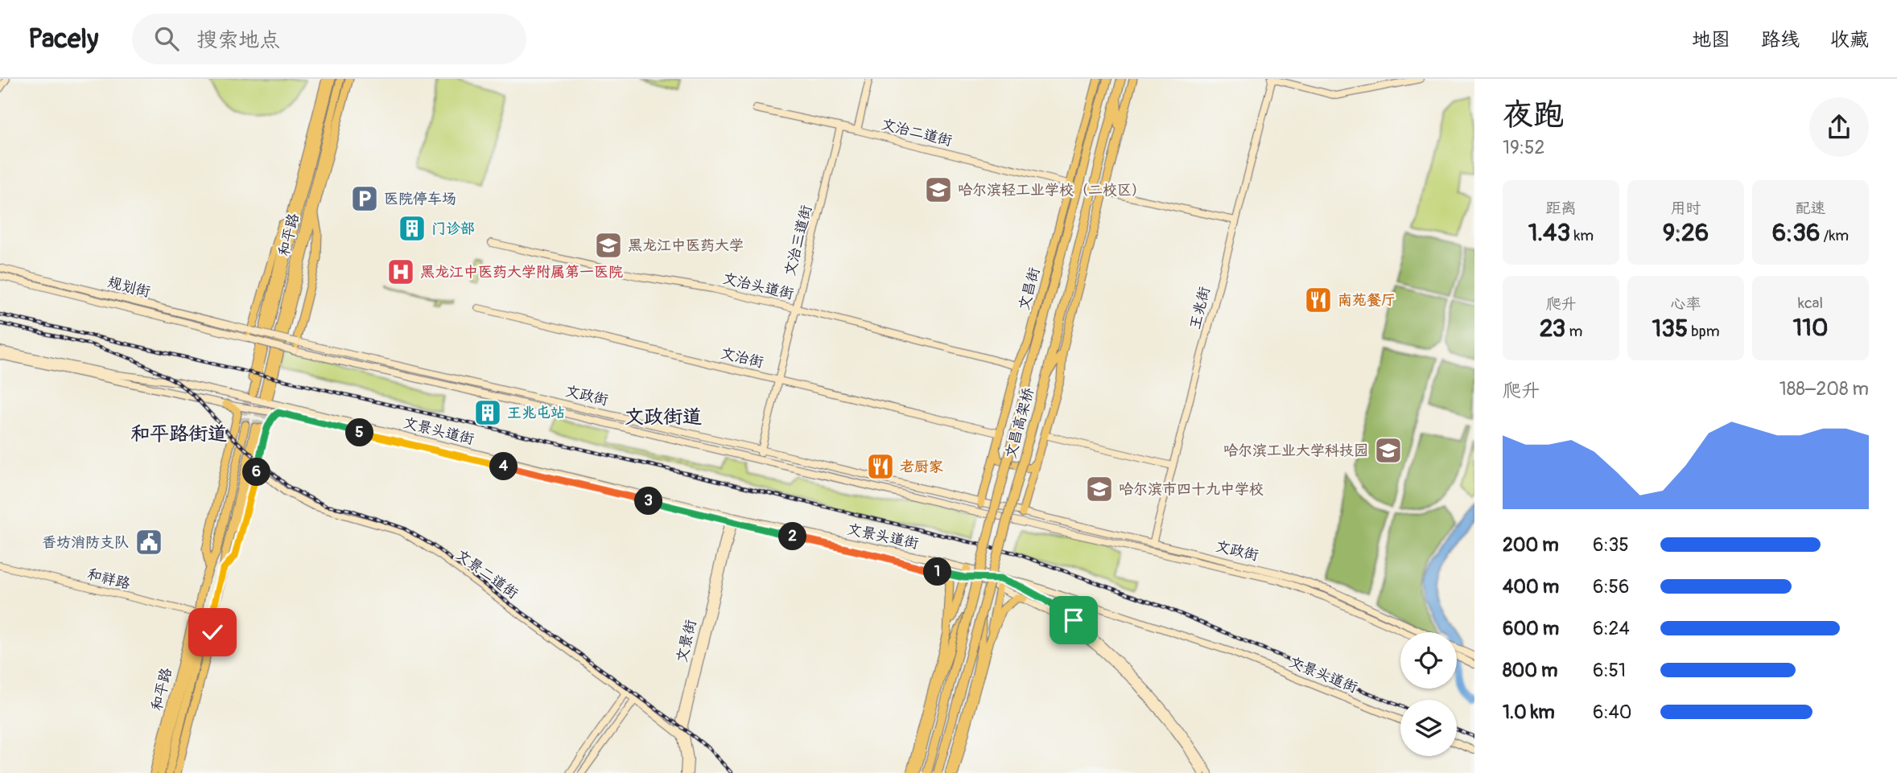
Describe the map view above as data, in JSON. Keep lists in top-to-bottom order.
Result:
{
  "streets": {
    "highway": ["文昌高架桥"],
    "main road": [
      "文治二道街",
      "和平路",
      "文治三道街",
      "文治头道街",
      "规划街",
      "文昌街",
      "王兆街",
      "文治街",
      "文政街",
      "文景头道街",
      "文景二道街",
      "和祥路",
      "文景街"
    ]
  },
  "crossings": [
    ["文治二道街", "文治三道街"],
    ["文治二道街", "文昌街"],
    ["和平路", "和祥路"],
    ["文治三道街", "文治头道街"],
    ["文治三道街", "文治街"],
    ["文治三道街", "文政街"],
    ["文治头道街", "文昌街"],
    ["规划街", "文政街"],
    ["文昌街", "文治街"],
    ["文昌街", "文政街"],
    ["王兆街", "文政街"],
    ["文景头道街", "文景街"],
    ["文景二道街", "文景街"]
  ],
  "districts": ["文政街道", "和平路街道"],
  "places": {
    "school or university": [
      "哈尔滨轻工业学校（二校区）",
      "黑龙江中医药大学",
      "哈尔滨工业大学科技园",
      "哈尔滨市四十九中学校"
    ],
    "parking": ["医院停车场"],
    "building": ["门诊部", "王兆屯站"],
    "hospital": ["黑龙江中医药大学附属第一医院"],
    "restaurant": ["南苑餐厅", "老厨家"],
    "public building": ["香坊消防支队"]
  },
  "page": {
    "header": "Pacely",
    "search": "搜索地点",
    "nav": ["地图", "路线", "收藏"],
    "heading": ["夜跑", "19:52"],
    "stats": [
      ["距离", "1.43 km"],
      ["用时", "9:26"],
      ["配速", "6:36 /km"],
      ["爬升", "23 m"],
      ["心率", "135 bpm"],
      ["kcal", "110"]
    ],
    "chart": ["爬升", "188–208 m"],
    "pins": [
      "5",
      "4",
      "6",
      "3",
      "2",
      "1"
    ],
    "list": [
      {
        "name": "200 m",
        "note": "6:35"
      },
      {
        "name": "400 m",
        "note": "6:56"
      },
      {
        "name": "600 m",
        "note": "6:24"
      },
      {
        "name": "800 m",
        "note": "6:51"
      },
      {
        "name": "1.0 km",
        "note": "6:40"
      }
    ]
  }
}
